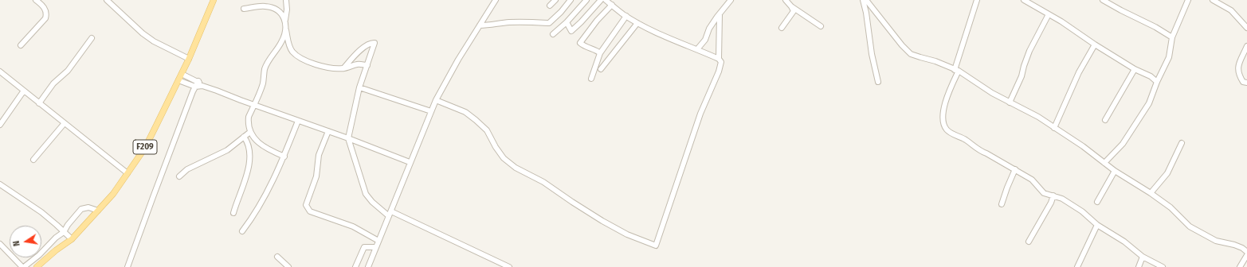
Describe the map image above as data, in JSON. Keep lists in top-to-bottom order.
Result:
{
  "streets": {
    "main road": ["F209"]
  },
  "north": "left"
}
